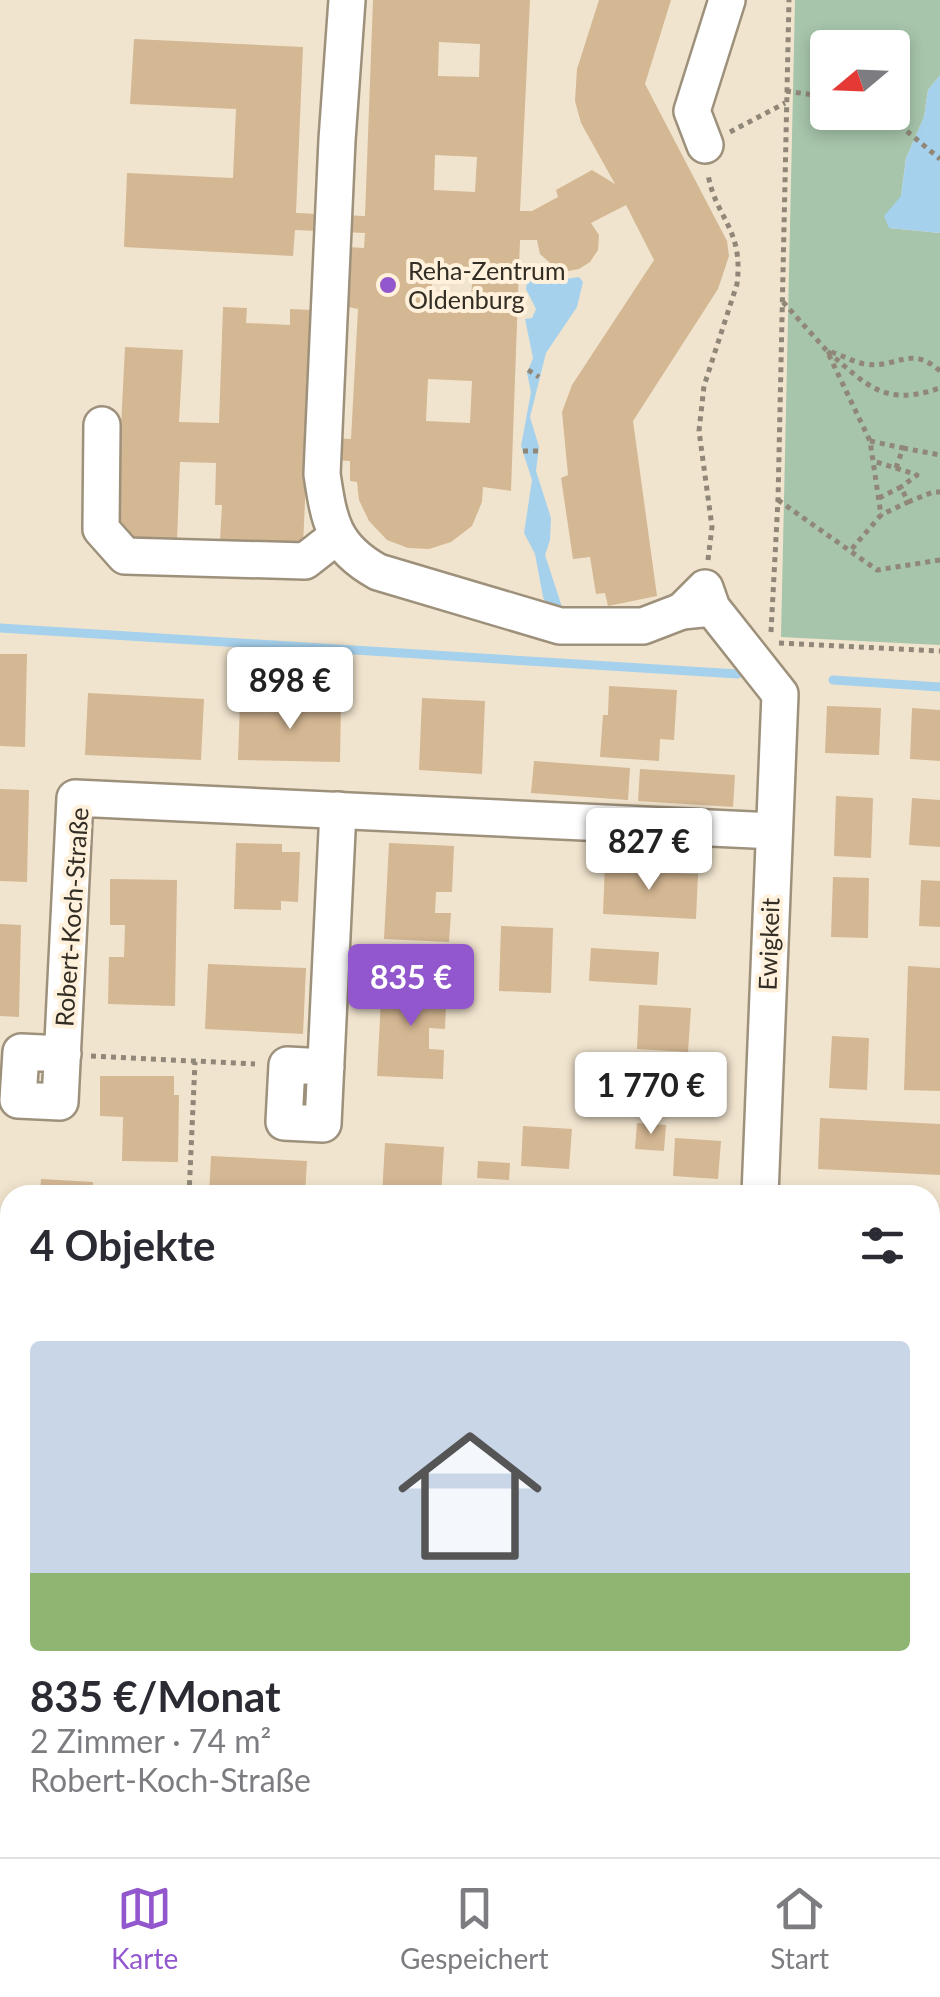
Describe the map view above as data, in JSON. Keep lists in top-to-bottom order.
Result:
{
  "streets": {
    "street": ["Robert-Koch-Straße", "Ewigkeit"]
  },
  "crossings": [
    ["Robert-Koch-Straße", "Ewigkeit"]
  ],
  "places": ["Reha-Zentrum Oldenburg"],
  "north": "left",
  "page": {
    "price": [
      "898 €",
      "827 €",
      "835 €",
      "1 770 €"
    ],
    "heading": "4 Objekte",
    "list": [
      {
        "name": "835 €/Monat",
        "note": "2 Zimmer · 74 m² · Robert-Koch-Straße"
      }
    ],
    "tabs": ["Karte", "Gespeichert", "Start"]
  }
}
